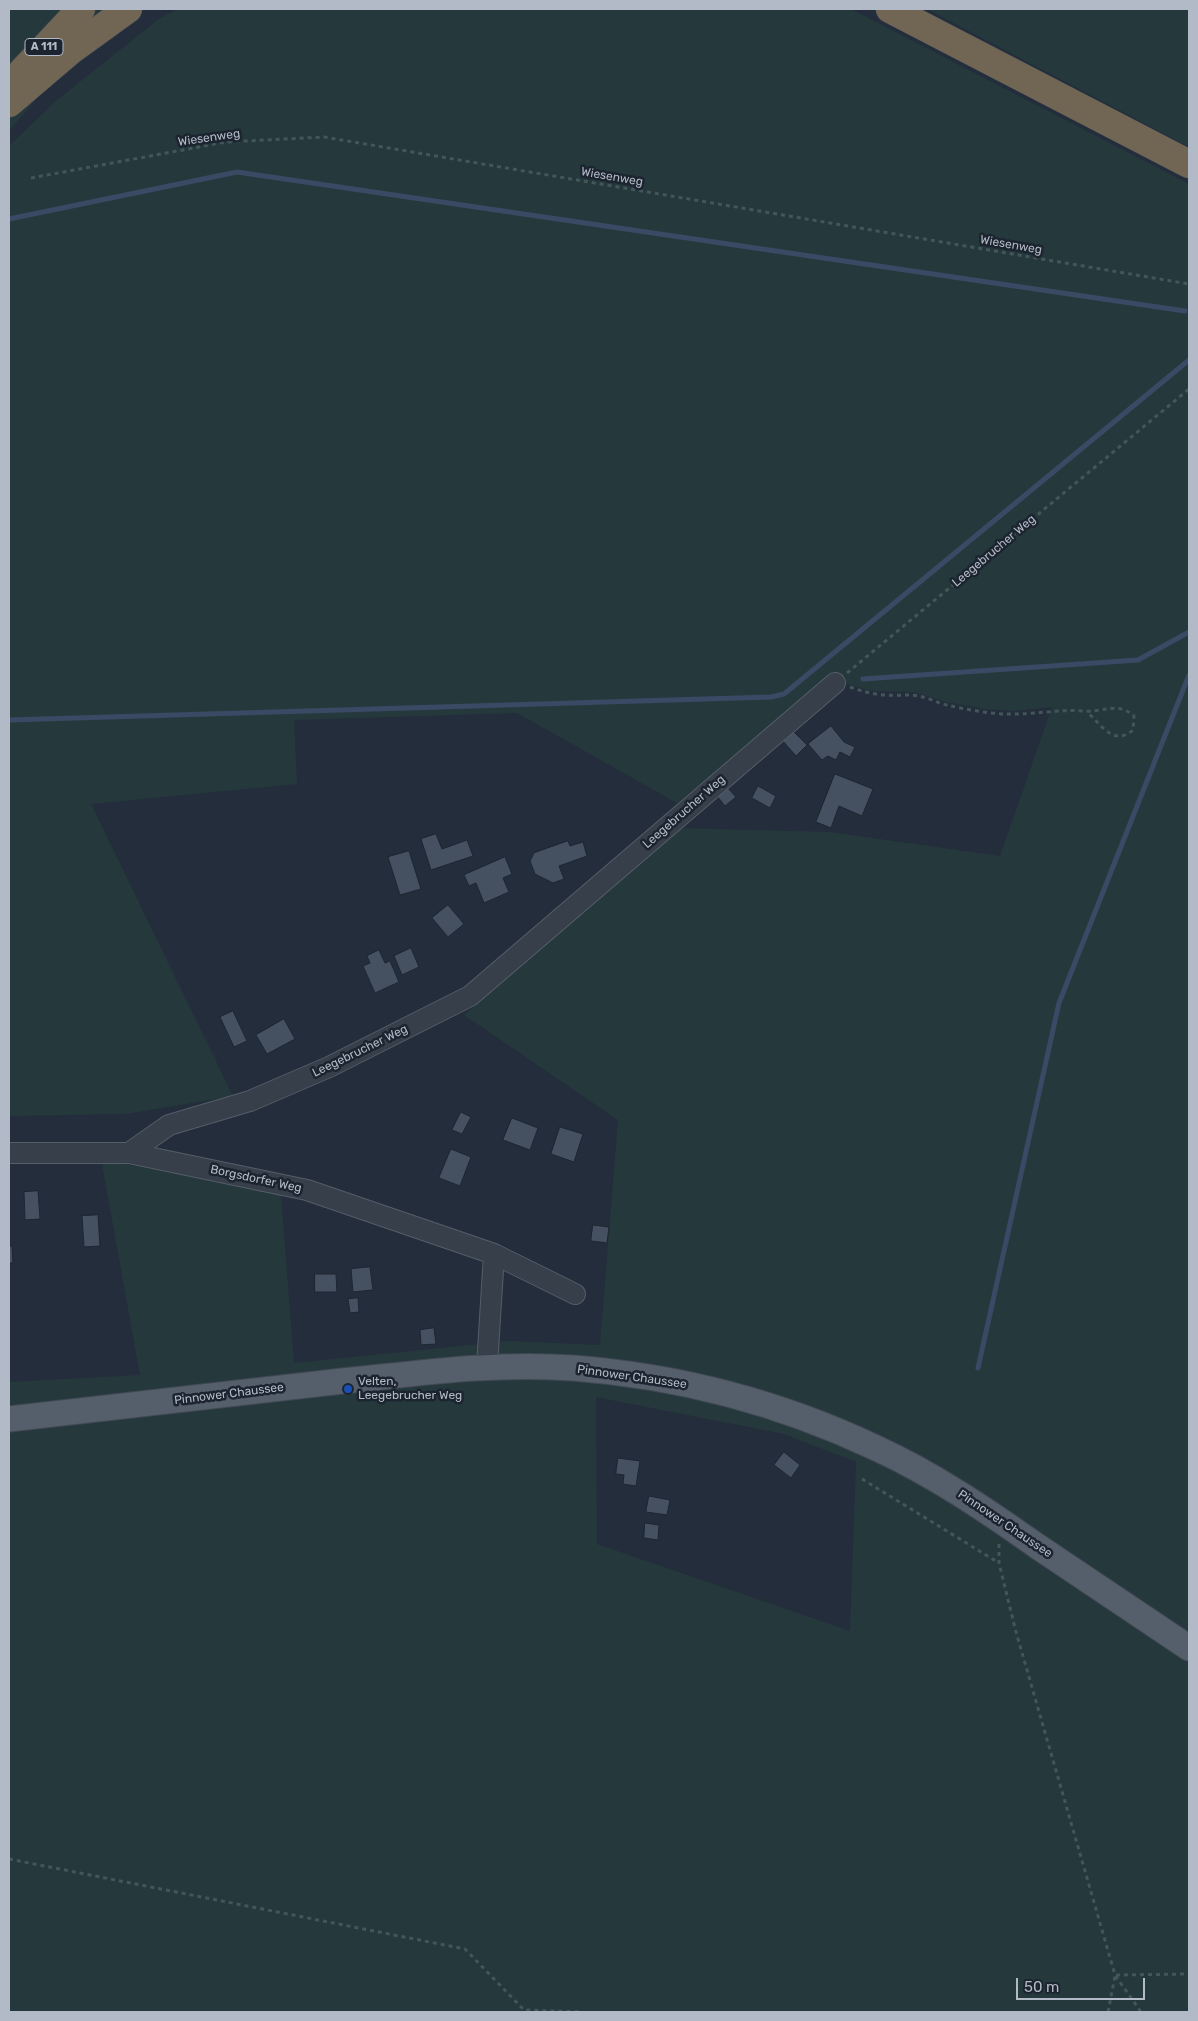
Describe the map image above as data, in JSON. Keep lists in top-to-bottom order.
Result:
{
  "streets": {
    "highway": ["A 111"],
    "main road": ["Pinnower Chaussee"],
    "street": ["Leegebrucher Weg", "Borgsdorfer Weg"],
    "path": ["Wiesenweg"]
  },
  "crossings": [
    ["Leegebrucher Weg", "Borgsdorfer Weg"]
  ],
  "places": ["Velten, Leegebrucher Weg"],
  "scale_bar": "50 m"
}
